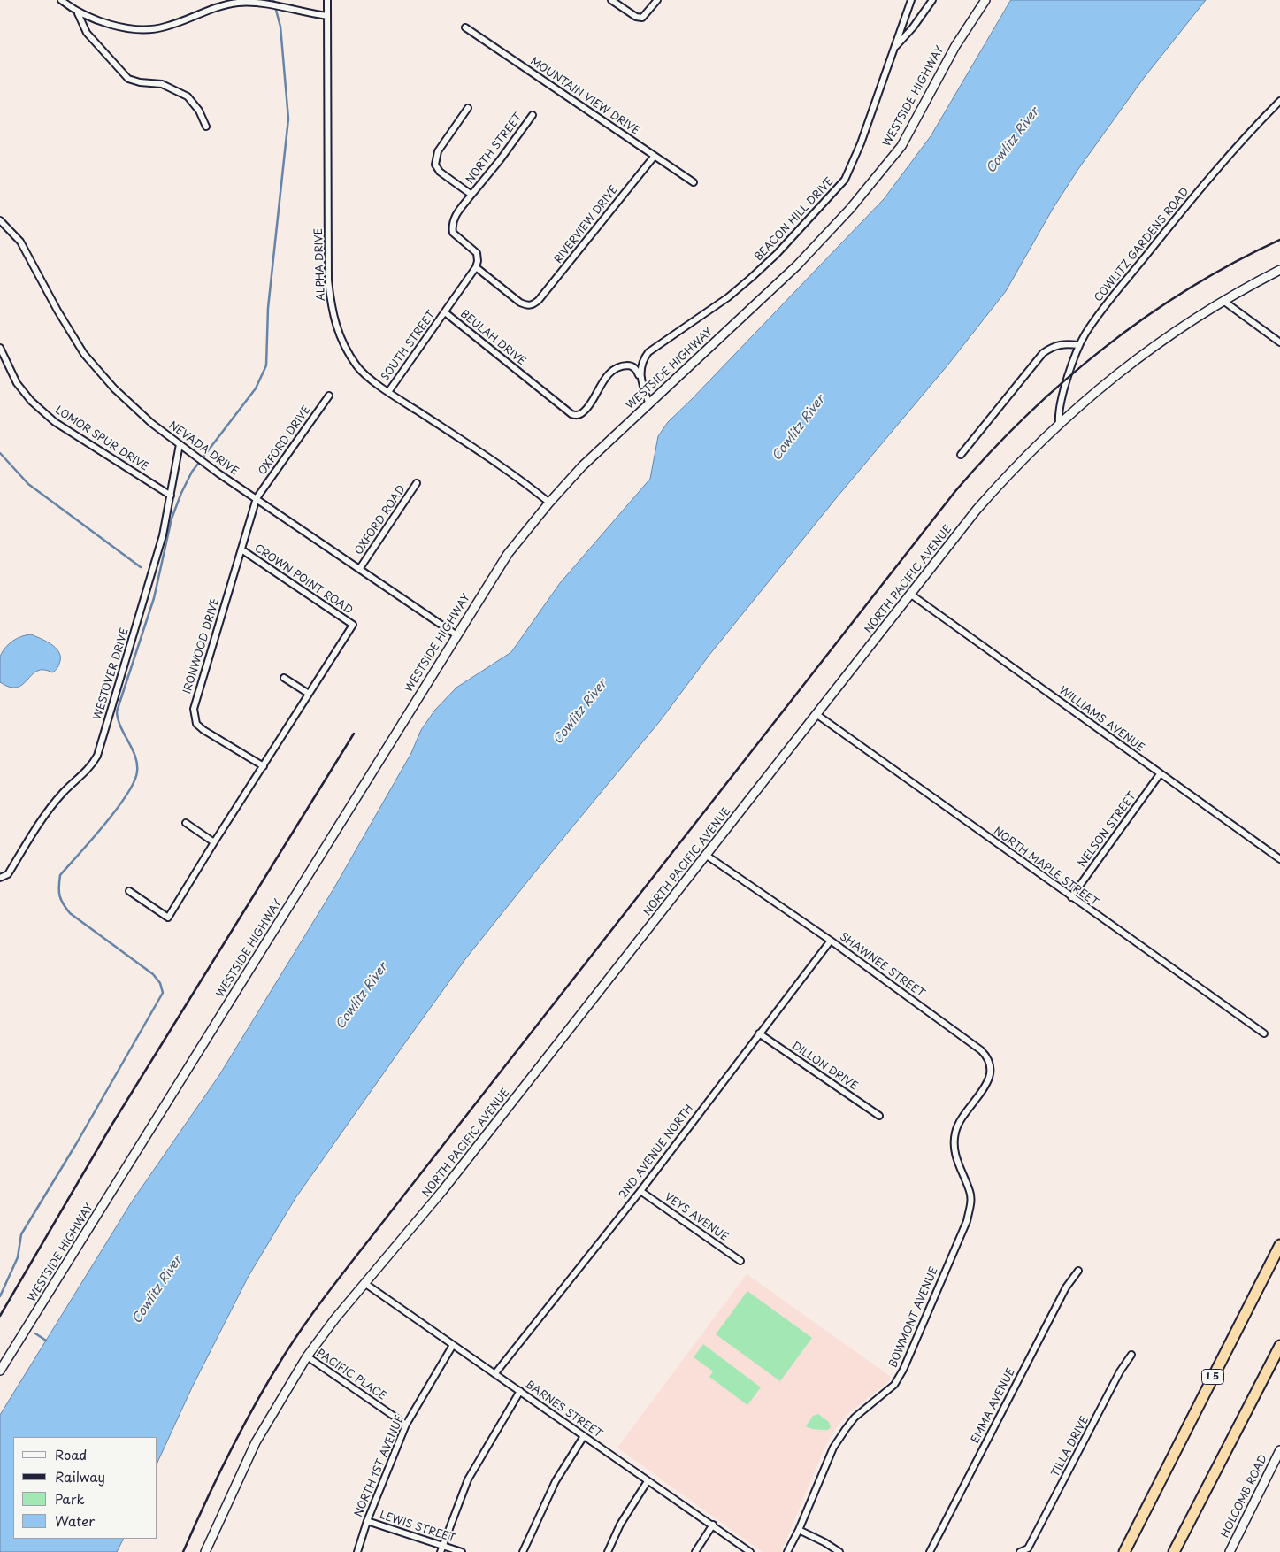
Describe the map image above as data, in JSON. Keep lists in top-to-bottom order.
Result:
{
  "streets": {
    "highway": ["I 5"],
    "street": [
      "MOUNTAIN VIEW DRIVE",
      "WESTSIDE HIGHWAY",
      "NORTH STREET",
      "BEACON HILL DRIVE",
      "RIVERVIEW DRIVE",
      "COWLITZ GARDENS ROAD",
      "ALPHA DRIVE",
      "BEULAH DRIVE",
      "SOUTH STREET",
      "LOMOR SPUR DRIVE",
      "OXFORD DRIVE",
      "NEVADA DRIVE",
      "OXFORD ROAD",
      "CROWN POINT ROAD",
      "NORTH PACIFIC AVENUE",
      "IRONWOOD DRIVE",
      "WESTOVER DRIVE",
      "WILLIAMS AVENUE",
      "NELSON STREET",
      "NORTH MAPLE STREET",
      "SHAWNEE STREET",
      "DILLON DRIVE",
      "2ND AVENUE NORTH",
      "VEYS AVENUE",
      "BOWMONT AVENUE",
      "PACIFIC PLACE",
      "EMMA AVENUE",
      "BARNES STREET",
      "TILLA DRIVE",
      "NORTH 1ST AVENUE",
      "HOLCOMB ROAD",
      "LEWIS STREET"
    ]
  },
  "crossings": [
    ["MOUNTAIN VIEW DRIVE", "RIVERVIEW DRIVE"],
    ["WESTSIDE HIGHWAY", "ALPHA DRIVE"],
    ["WESTSIDE HIGHWAY", "NEVADA DRIVE"],
    ["BEACON HILL DRIVE", "BEULAH DRIVE"],
    ["RIVERVIEW DRIVE", "BEULAH DRIVE"],
    ["COWLITZ GARDENS ROAD", "NORTH PACIFIC AVENUE"],
    ["ALPHA DRIVE", "SOUTH STREET"],
    ["BEULAH DRIVE", "SOUTH STREET"],
    ["LOMOR SPUR DRIVE", "WESTOVER DRIVE"],
    ["OXFORD DRIVE", "NEVADA DRIVE"],
    ["OXFORD DRIVE", "IRONWOOD DRIVE"],
    ["NEVADA DRIVE", "OXFORD ROAD"],
    ["NEVADA DRIVE", "IRONWOOD DRIVE"],
    ["NEVADA DRIVE", "WESTOVER DRIVE"],
    ["CROWN POINT ROAD", "IRONWOOD DRIVE"],
    ["NORTH PACIFIC AVENUE", "WILLIAMS AVENUE"],
    ["NORTH PACIFIC AVENUE", "NORTH MAPLE STREET"],
    ["NORTH PACIFIC AVENUE", "SHAWNEE STREET"],
    ["NORTH PACIFIC AVENUE", "PACIFIC PLACE"],
    ["NORTH PACIFIC AVENUE", "BARNES STREET"],
    ["WILLIAMS AVENUE", "NELSON STREET"],
    ["NELSON STREET", "NORTH MAPLE STREET"],
    ["SHAWNEE STREET", "2ND AVENUE NORTH"],
    ["SHAWNEE STREET", "BOWMONT AVENUE"],
    ["DILLON DRIVE", "2ND AVENUE NORTH"],
    ["2ND AVENUE NORTH", "VEYS AVENUE"],
    ["2ND AVENUE NORTH", "BARNES STREET"],
    ["PACIFIC PLACE", "NORTH 1ST AVENUE"],
    ["BARNES STREET", "NORTH 1ST AVENUE"],
    ["NORTH 1ST AVENUE", "LEWIS STREET"]
  ],
  "water": ["Cowlitz River"],
  "legend": [
    "Road",
    "Railway",
    "Park",
    "Water"
  ]
}
